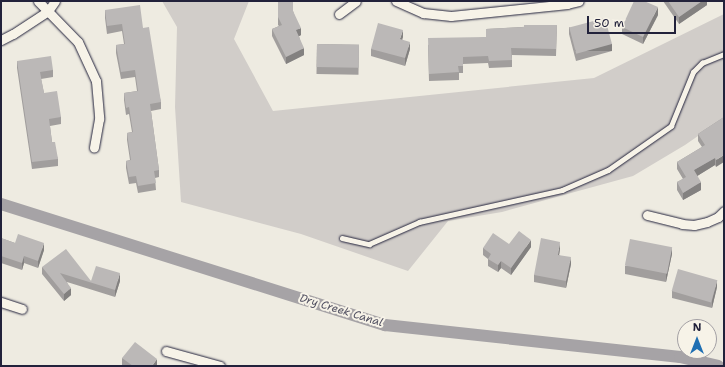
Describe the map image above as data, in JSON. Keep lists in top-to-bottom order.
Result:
{
  "water": ["Dry Creek Canal"],
  "scale_bar": "50 m",
  "north": "top"
}
